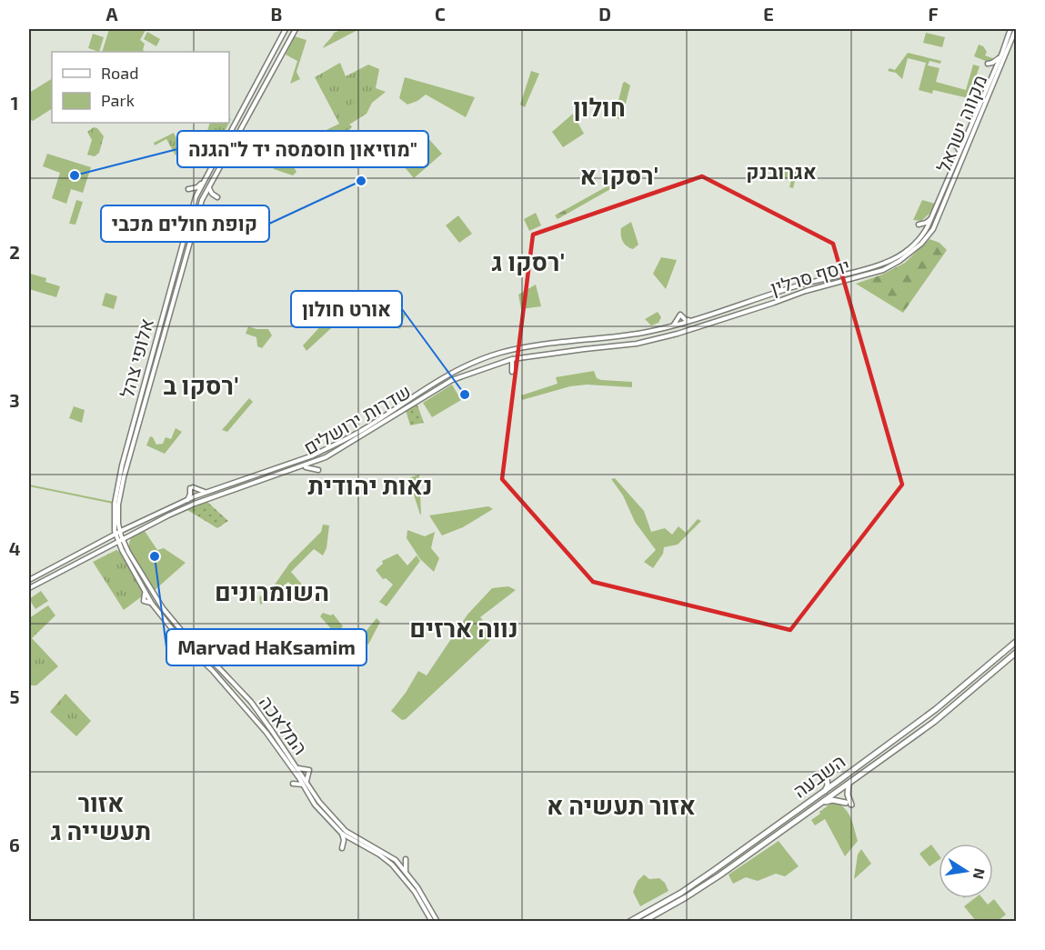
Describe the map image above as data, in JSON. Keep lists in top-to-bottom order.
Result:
{
  "streets": {
    "highway": ["השבעה"],
    "main road": [
      "מקווה ישראל",
      "יוסף סרלין",
      "אלופי צהל",
      "שדרות ירושלים",
      "המלאכה"
    ]
  },
  "crossings": [
    ["מקווה ישראל", "יוסף סרלין"],
    ["יוסף סרלין", "שדרות ירושלים"],
    ["אלופי צהל", "שדרות ירושלים"],
    ["אלופי צהל", "המלאכה"],
    ["שדרות ירושלים", "המלאכה"]
  ],
  "districts": [
    "חולון",
    "אגרובנק",
    "רסקו א'",
    "רסקו ג'",
    "רסקו ב'",
    "נאות יהודית",
    "השומרונים",
    "נווה ארזים",
    "אזור תעשייה ג",
    "אזור תעשיה א"
  ],
  "places": [
    "מוזיאון חוסמסה יד ל\"הגנה\"",
    "קופת חולים מכבי",
    "אורט חולון",
    "Marvad HaKsamim"
  ],
  "legend": ["Road", "Park"],
  "north": "right",
  "grid": {
    "columns": [
      "A",
      "B",
      "C",
      "D",
      "E",
      "F"
    ],
    "rows": [
      "1",
      "2",
      "3",
      "4",
      "5",
      "6"
    ]
  }
}
